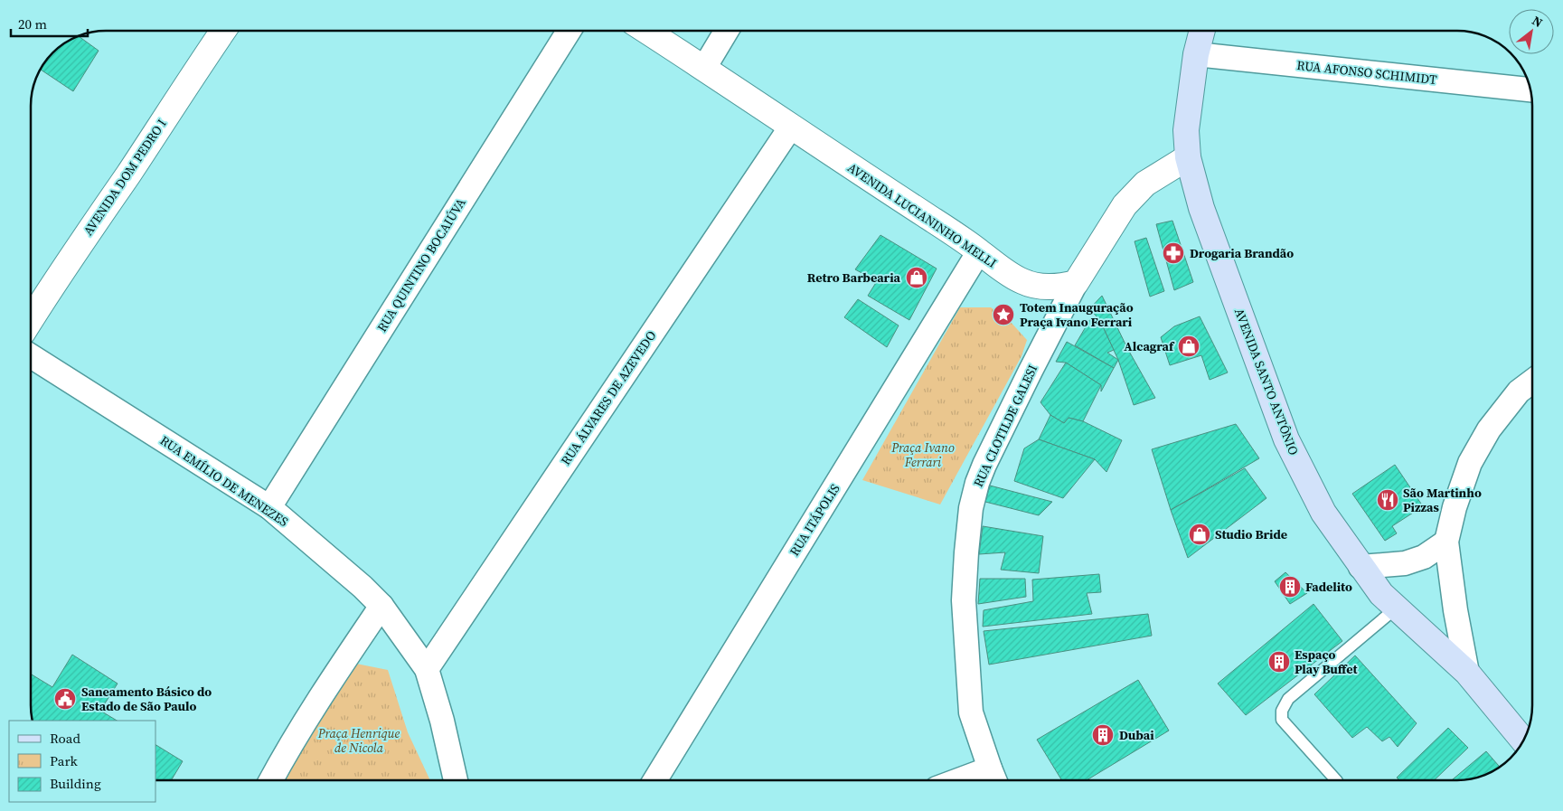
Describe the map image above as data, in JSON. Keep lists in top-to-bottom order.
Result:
{
  "streets": {
    "main road": ["AVENIDA SANTO ANTÔNIO"],
    "street": [
      "RUA AFONSO SCHIMIDT",
      "AVENIDA DOM PEDRO I",
      "AVENIDA LUCIANINHO MELLI",
      "RUA QUINTINO BOCAIÚVA",
      "RUA ÁLVARES DE AZEVEDO",
      "RUA CLOTILDE GALESI",
      "RUA EMÍLIO DE MENEZES",
      "RUA ITÁPOLIS"
    ]
  },
  "crossings": [
    ["RUA AFONSO SCHIMIDT", "AVENIDA SANTO ANTÔNIO"],
    ["AVENIDA LUCIANINHO MELLI", "RUA ÁLVARES DE AZEVEDO"],
    ["AVENIDA LUCIANINHO MELLI", "RUA CLOTILDE GALESI"],
    ["AVENIDA LUCIANINHO MELLI", "RUA ITÁPOLIS"],
    ["RUA QUINTINO BOCAIÚVA", "RUA EMÍLIO DE MENEZES"],
    ["RUA ÁLVARES DE AZEVEDO", "RUA EMÍLIO DE MENEZES"]
  ],
  "parks": ["Praça Ivano Ferrari", "Praça Henrique de Nicola"],
  "places": {
    "pharmacy": ["Drogaria Brandão"],
    "shop": ["Retro Barbearia", "Alcagraf", "Studio Bride"],
    "place": ["Totem Inauguração Praça Ivano Ferrari"],
    "restaurant": ["São Martinho Pizzas"],
    "building": ["Fadelito", "Espaço Play Buffet", "Dubai"],
    "public building": ["Saneamento Básico do Estado de São Paulo"]
  },
  "legend": ["Road", "Park", "Building"],
  "scale_bar": "20 m",
  "north": "top right"
}
